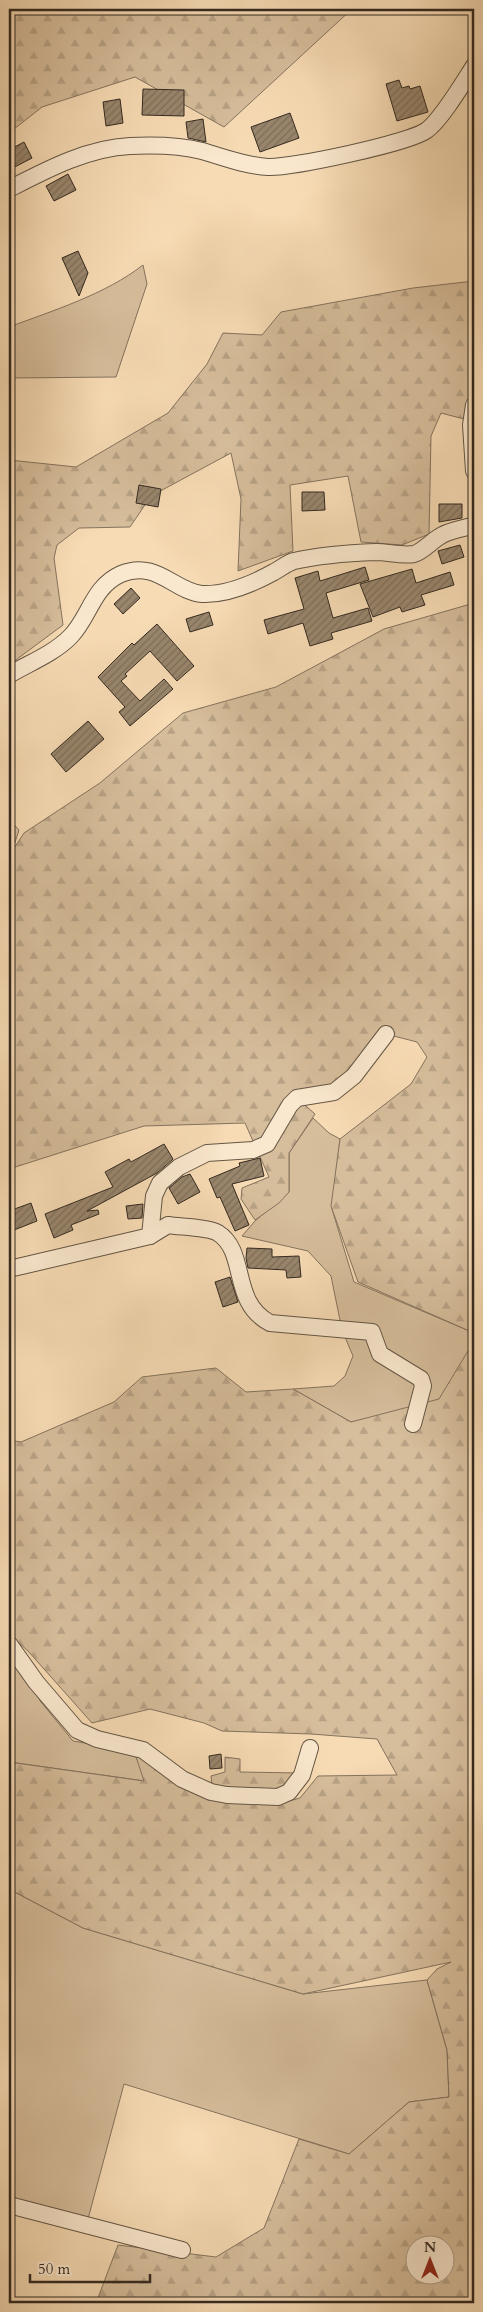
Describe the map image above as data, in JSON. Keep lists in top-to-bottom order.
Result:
{
  "scale_bar": "50 m",
  "north": "top"
}
